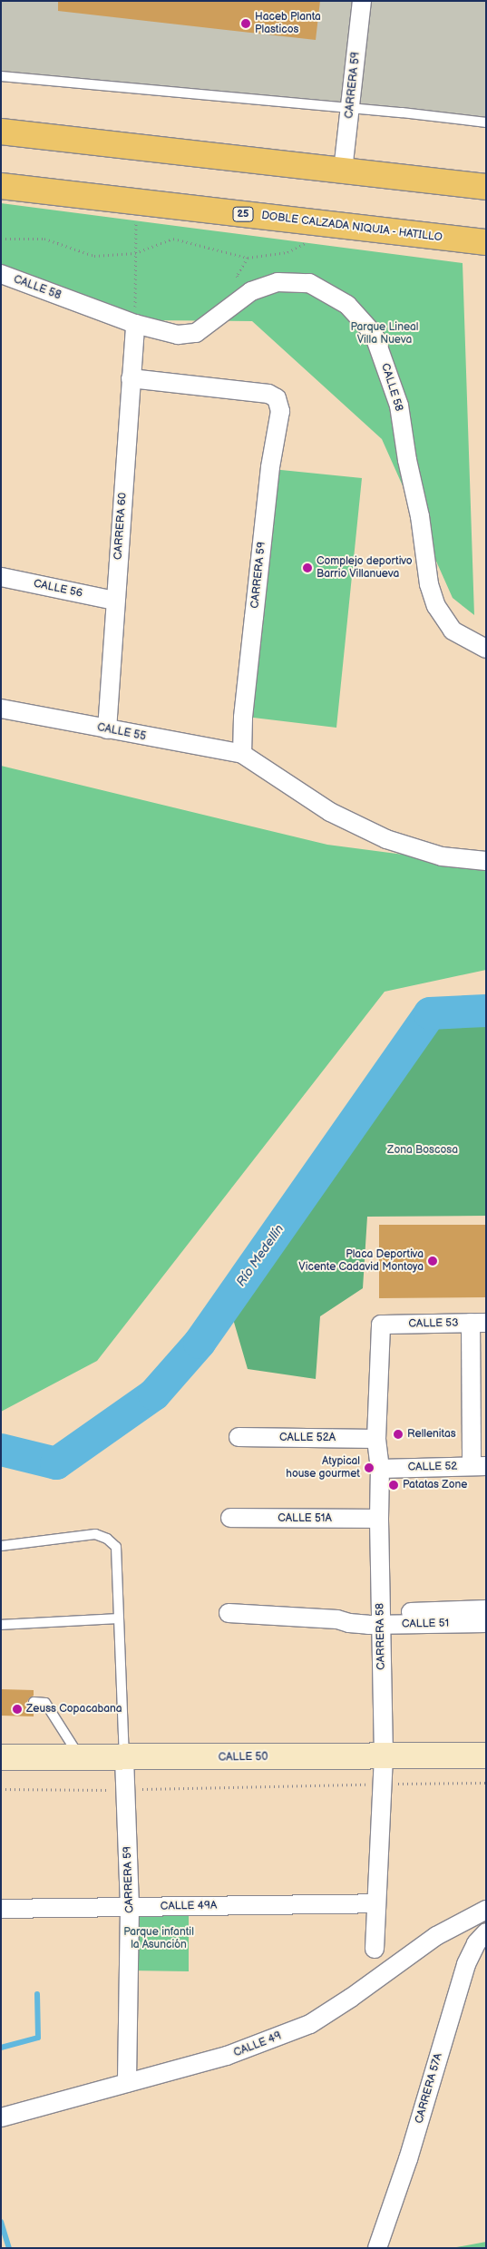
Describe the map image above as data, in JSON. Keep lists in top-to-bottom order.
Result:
{
  "streets": {
    "highway": ["25", "DOBLE CALZADA NIQUIA - HATILLO"],
    "main road": ["CALLE 50"],
    "street": [
      "CARRERA 59",
      "CALLE 58",
      "CARRERA 60",
      "CALLE 56",
      "CALLE 55",
      "CALLE 53",
      "CALLE 52A",
      "CALLE 52",
      "CALLE 51A",
      "CALLE 51",
      "CARRERA 58",
      "CALLE 49A",
      "CALLE 49",
      "CARRERA 57A"
    ]
  },
  "crossings": [
    ["CARRERA 59", "CARRERA 60"],
    ["CARRERA 59", "CALLE 55"],
    ["CARRERA 59", "CALLE 50"],
    ["CARRERA 59", "CALLE 49A"],
    ["CARRERA 59", "CALLE 49"],
    ["CALLE 58", "CARRERA 60"],
    ["CARRERA 60", "CALLE 56"],
    ["CARRERA 60", "CALLE 55"],
    ["CALLE 53", "CARRERA 58"],
    ["CALLE 52A", "CARRERA 58"],
    ["CALLE 52", "CARRERA 58"],
    ["CALLE 51A", "CARRERA 58"],
    ["CALLE 51", "CARRERA 58"],
    ["CARRERA 58", "CALLE 50"],
    ["CARRERA 58", "CALLE 49A"]
  ],
  "water": ["Río Medellín"],
  "parks": ["Parque Lineal Villa Nueva", "Zona Boscosa", "Parque infantil la Asunción"],
  "places": [
    "Haceb Planta Plasticos",
    "Complejo deportivo Barrio Villanueva",
    "Placa Deportiva Vicente Cadavid Montoya",
    "Rellenitas",
    "Atypical house gourmet",
    "Patatas Zone",
    "Zeuss Copacabana"
  ]
}
